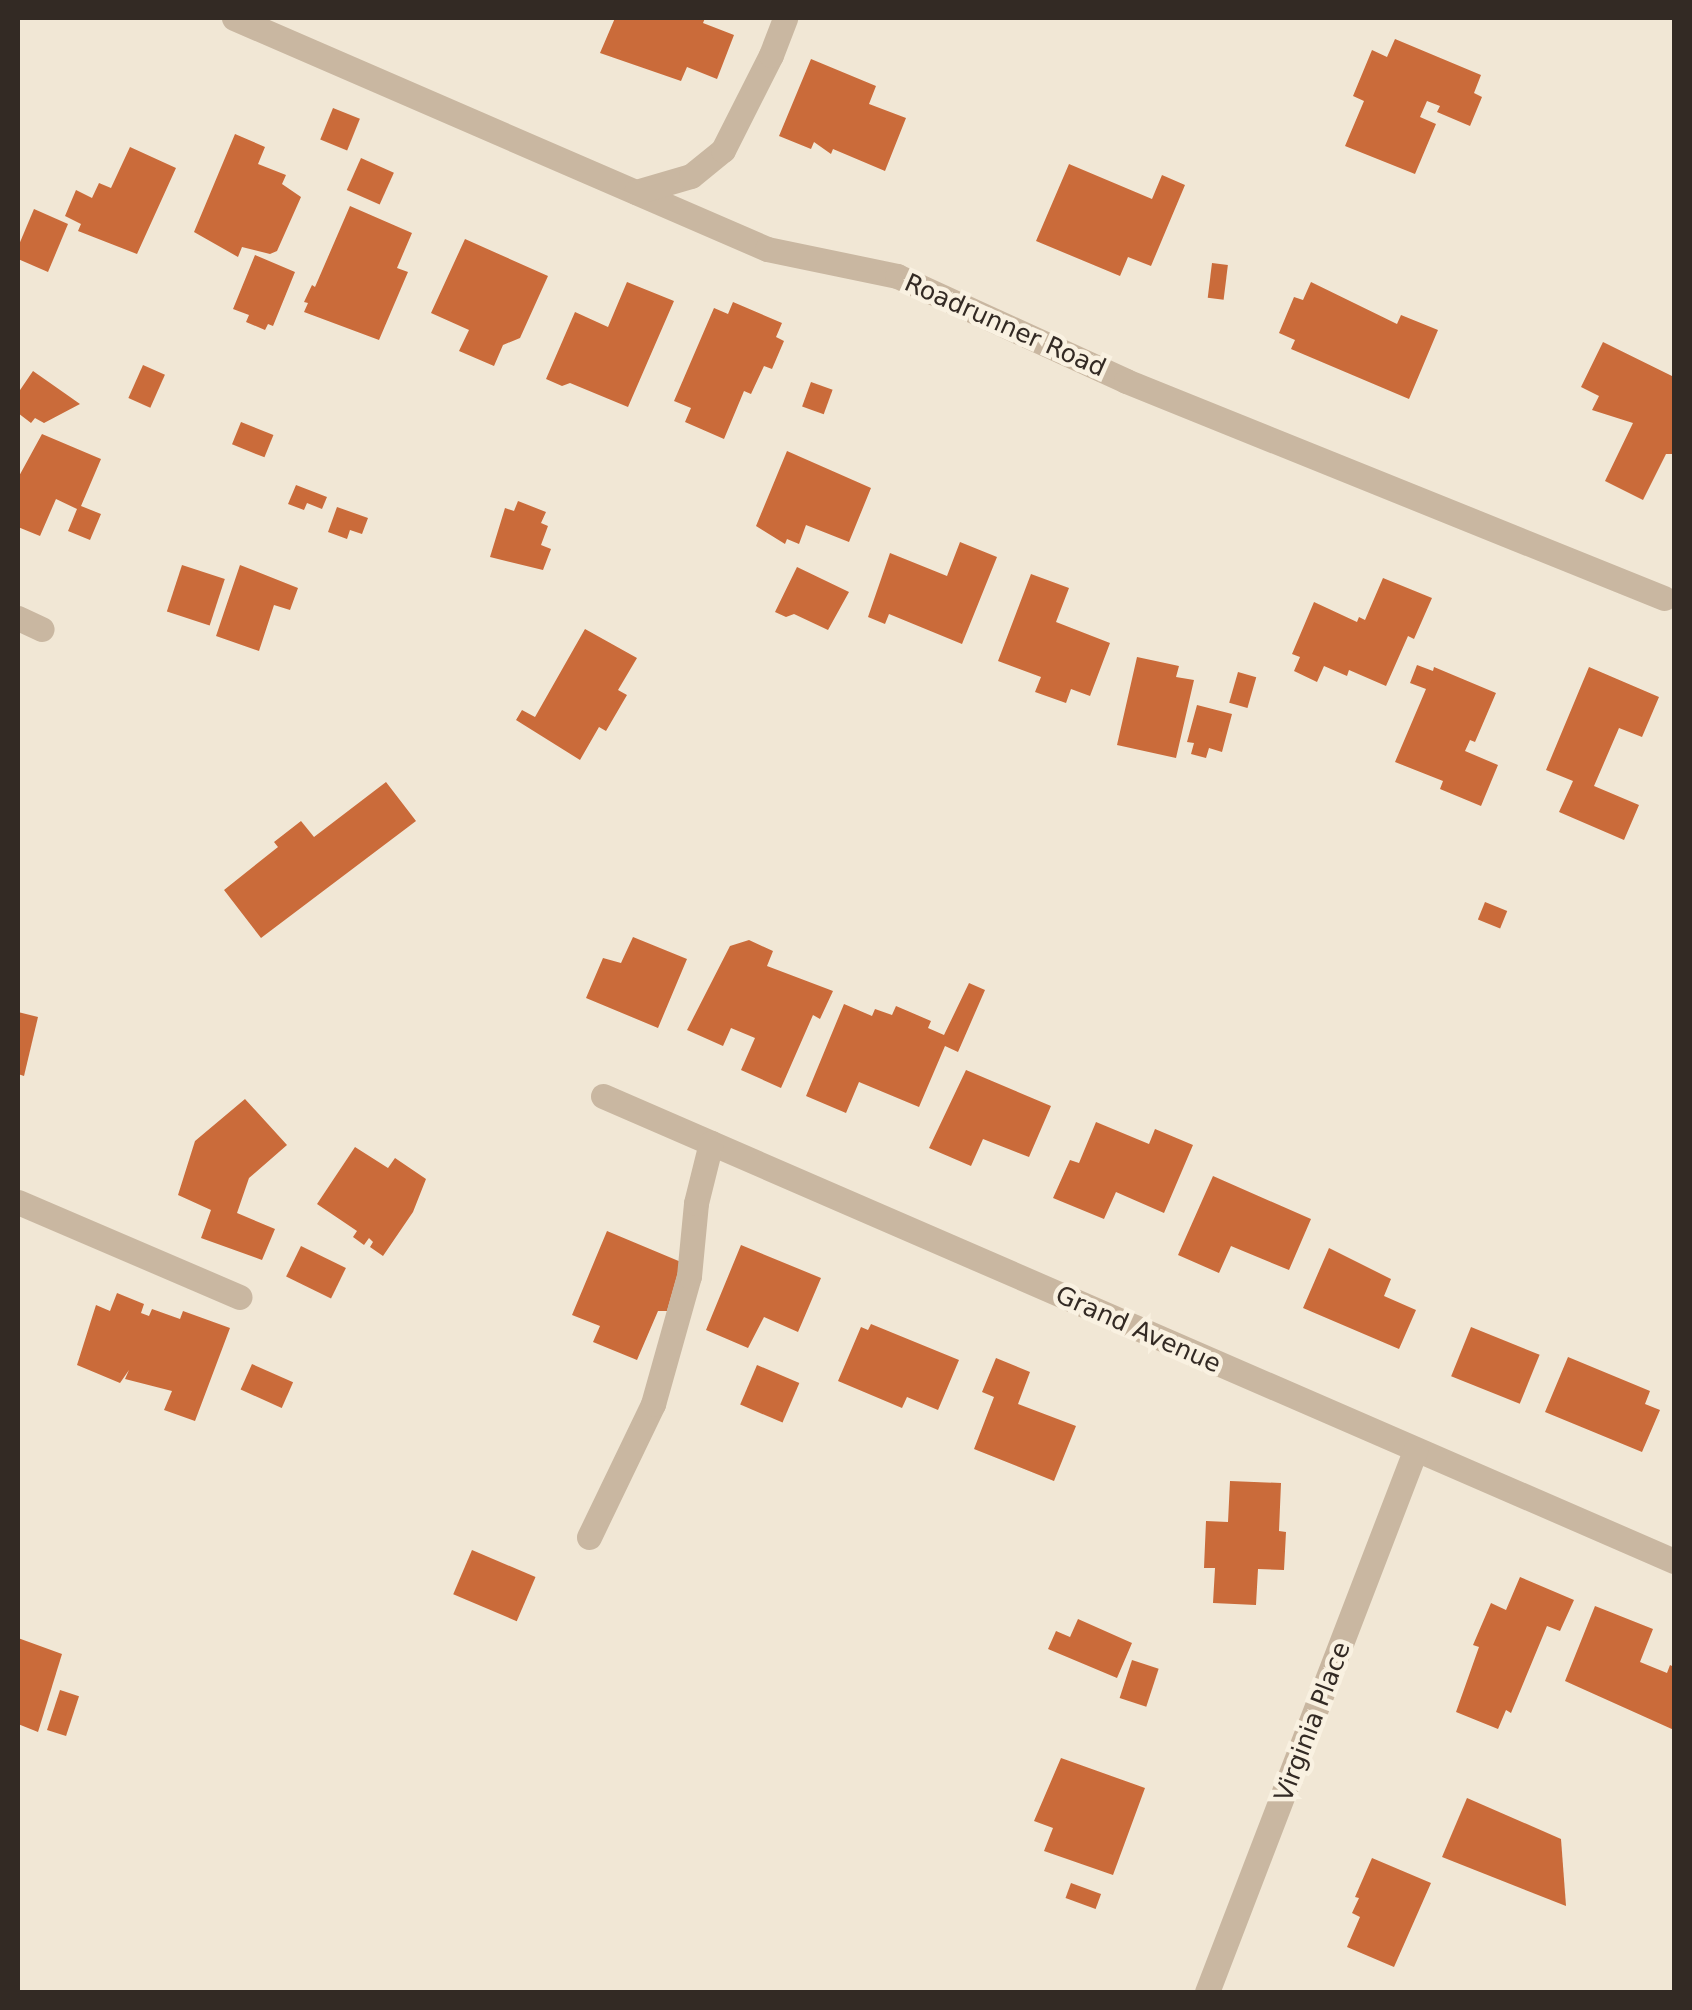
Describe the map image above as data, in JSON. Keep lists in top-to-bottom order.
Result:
{
  "streets": {
    "street": ["Roadrunner Road", "Grand Avenue", "Virginia Place"]
  },
  "crossings": [
    ["Grand Avenue", "Virginia Place"]
  ]
}
